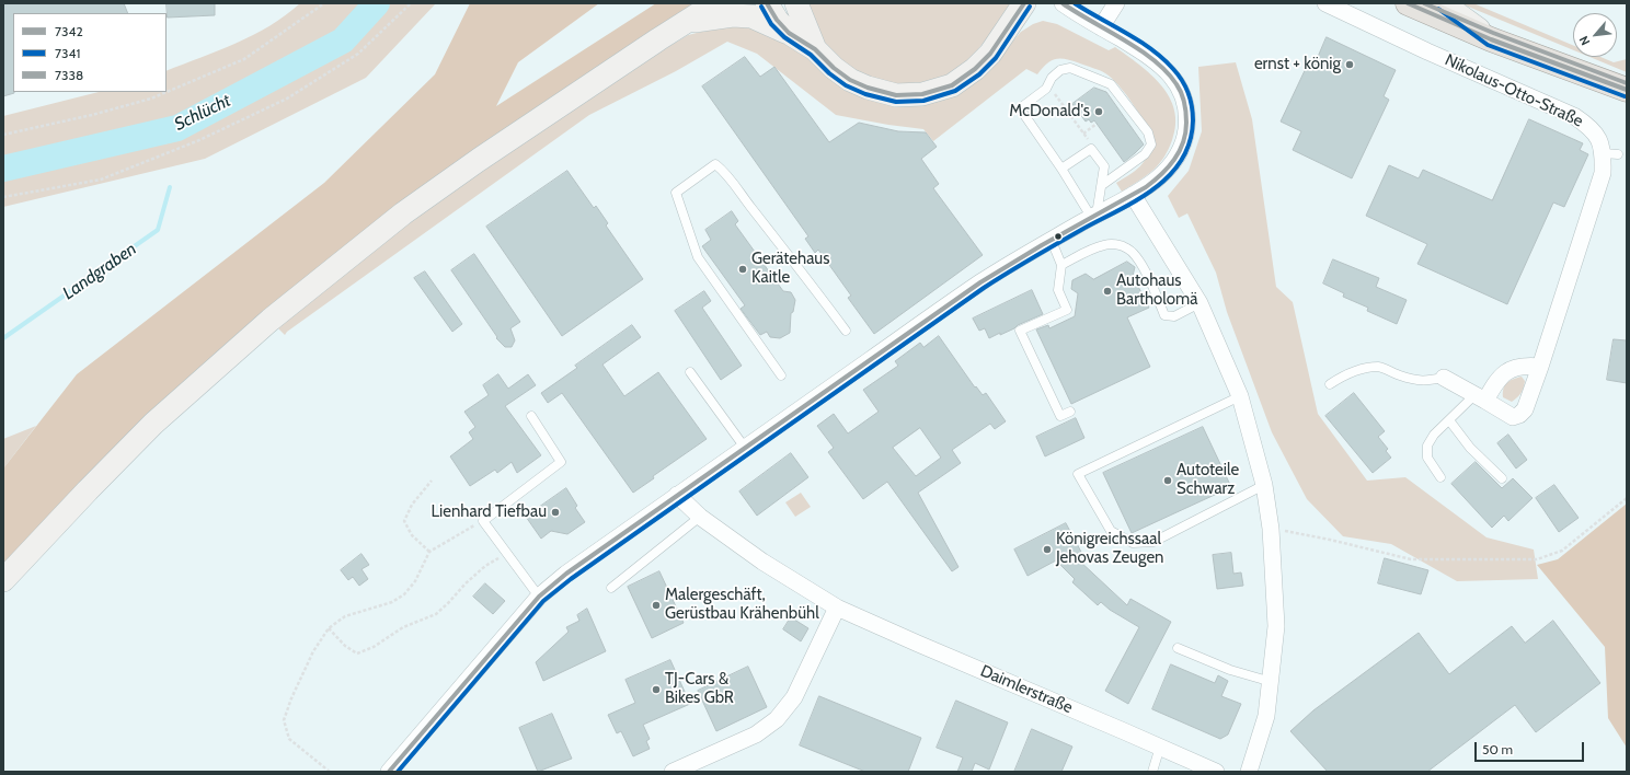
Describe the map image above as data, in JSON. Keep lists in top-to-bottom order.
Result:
{
  "streets": {
    "street": ["Nikolaus-Otto-Straße", "Daimlerstraße"]
  },
  "water": ["Schlücht", "Landgraben"],
  "places": [
    "ernst + könig",
    "McDonald's",
    "Gerätehaus Kaitle",
    "Autohaus Bartholomä",
    "Autoteile Schwarz",
    "Lienhard Tiefbau",
    "Königreichssaal Jehovas Zeugen",
    "Malergeschäft, Gerüstbau Krähenbühl",
    "TJ-Cars & Bikes GbR"
  ],
  "lines": ["transit line 7342", "transit line 7341", "transit line 7338"],
  "legend": ["7342", "7341", "7338"],
  "scale_bar": "50 m",
  "north": "bottom left"
}
